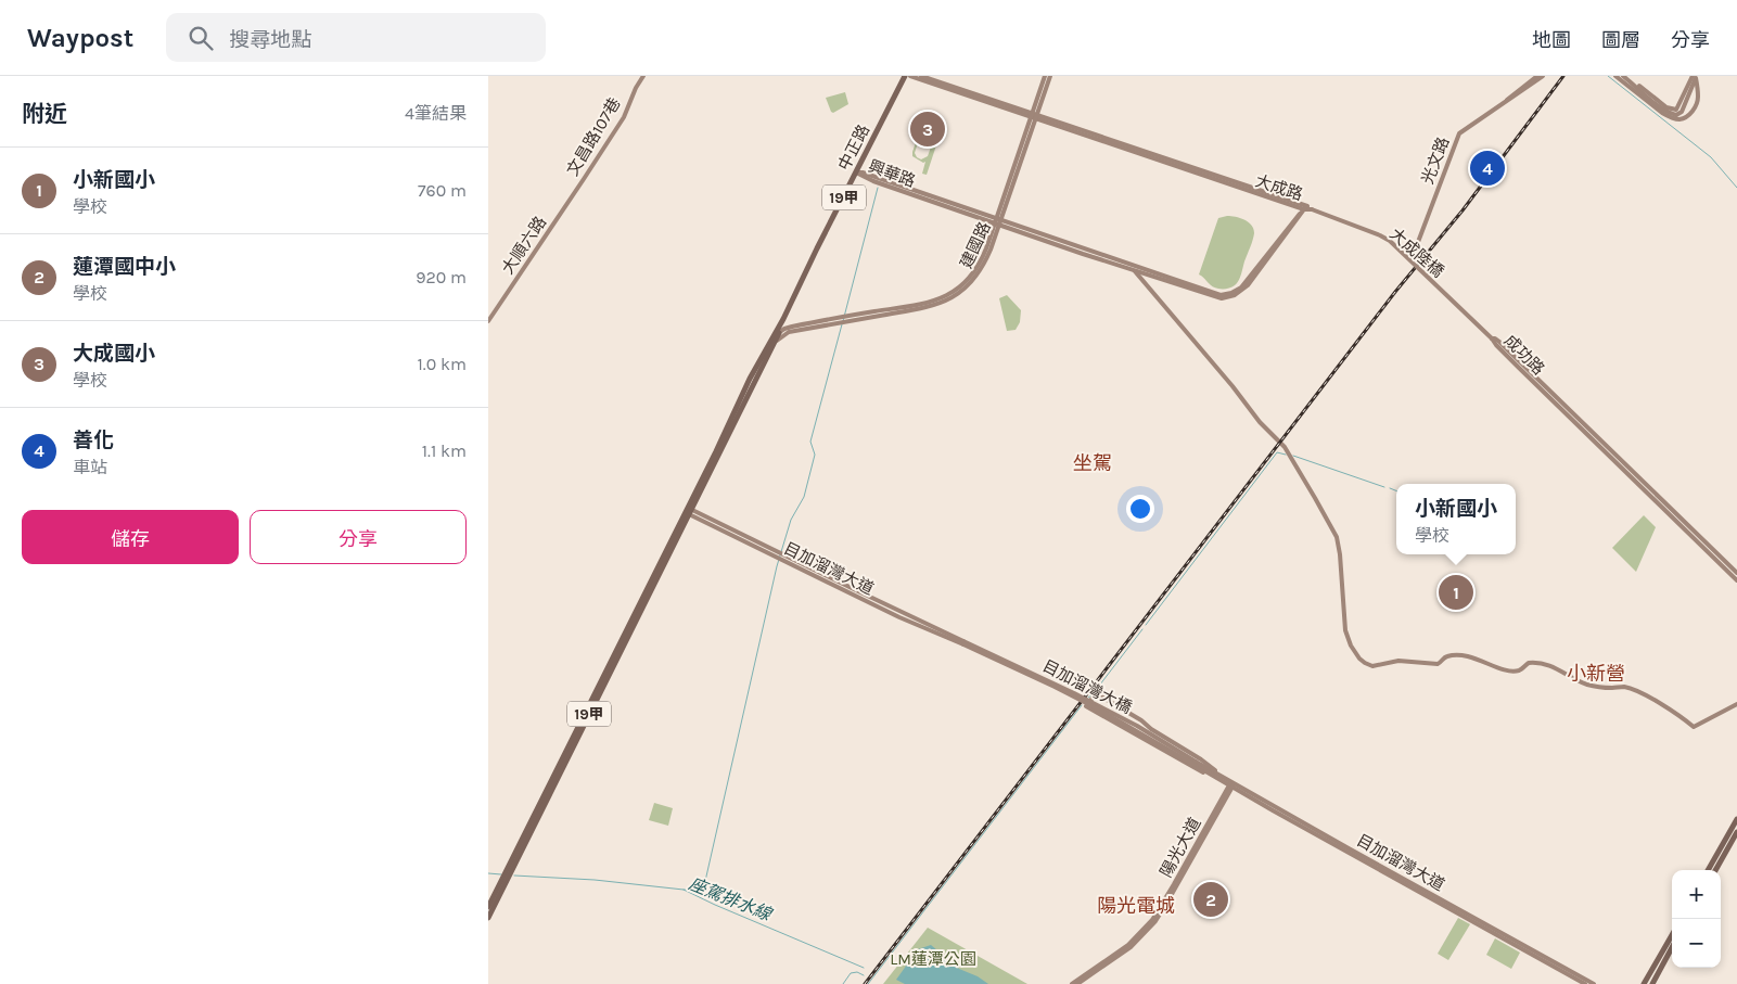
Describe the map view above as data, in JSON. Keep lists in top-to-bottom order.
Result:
{
  "streets": {
    "main road": ["中正路", "19甲"],
    "street": [
      "文昌路107巷",
      "光文路",
      "興華路",
      "大成路",
      "大順六路",
      "建國路",
      "大成陸橋",
      "成功路",
      "目加溜灣大道",
      "目加溜灣大橋",
      "陽光大道"
    ]
  },
  "crossings": [
    ["文昌路107巷", "大順六路"],
    ["中正路", "興華路"],
    ["中正路", "19甲"],
    ["中正路", "建國路"],
    ["中正路", "目加溜灣大道"],
    ["興華路", "大成路"],
    ["興華路", "建國路"],
    ["興華路", "大成陸橋"],
    ["大成路", "建國路"],
    ["大成路", "大成陸橋"],
    ["19甲", "目加溜灣大道"],
    ["大成陸橋", "成功路"],
    ["目加溜灣大道", "目加溜灣大橋"],
    ["目加溜灣大道", "陽光大道"]
  ],
  "districts": ["坐駕", "小新營", "陽光電城"],
  "water": ["座駕排水線"],
  "parks": ["LM蓮潭公園"],
  "page": {
    "header": "Waypost",
    "search": "搜尋地點",
    "nav": ["地圖", "圖層", "分享"],
    "heading": ["附近", "4筆結果"],
    "pins": [
      "3",
      "4",
      "1",
      "2"
    ],
    "list": [
      {
        "mark": "1",
        "name": "小新國小",
        "note": "學校",
        "value": "760 m"
      },
      {
        "mark": "2",
        "name": "蓮潭國中小",
        "note": "學校",
        "value": "920 m"
      },
      {
        "mark": "3",
        "name": "大成國小",
        "note": "學校",
        "value": "1.0 km"
      },
      {
        "mark": "4",
        "name": "善化",
        "note": "車站",
        "value": "1.1 km"
      }
    ],
    "popup": ["小新國小", "學校"],
    "buttons": ["儲存", "分享"],
    "map_buttons": ["+", "−"]
  }
}
